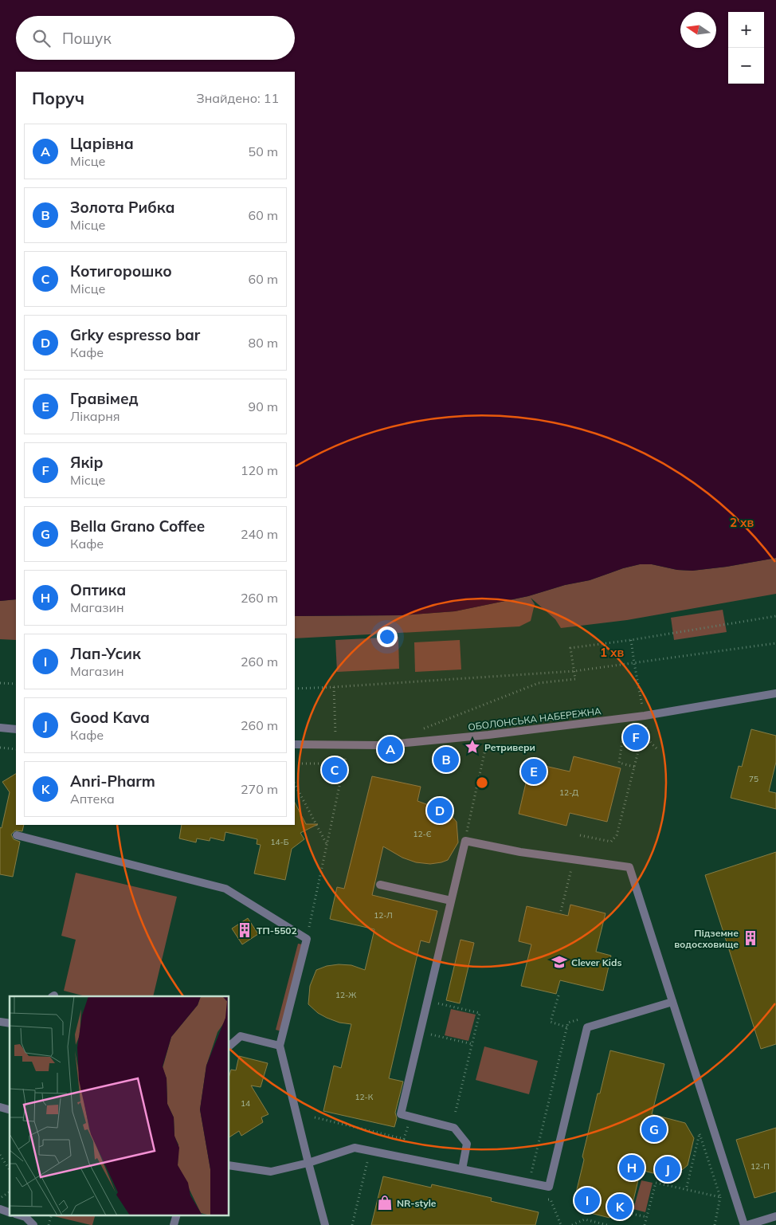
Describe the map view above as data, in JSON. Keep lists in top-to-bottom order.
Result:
{
  "streets": {
    "street": ["ОБОЛОНСЬКА НАБЕРЕЖНА"]
  },
  "places": {
    "place": ["Ретривери"],
    "building": ["ТП-5502", "Підземне водосховище"],
    "school or university": ["Clever Kids"],
    "shop": ["NR-style"]
  },
  "house_numbers": [
    "75",
    "12-Д",
    "12-Є",
    "14-Б",
    "12-Л",
    "12-Ж",
    "12-К",
    "14",
    "12-П"
  ],
  "north": "left",
  "page": {
    "map_buttons": ["+", "−"],
    "search": "Пошук",
    "heading": ["Поруч", "Знайдено: 11"],
    "list": [
      {
        "mark": "A",
        "name": "Царівна",
        "note": "Місце",
        "value": "50 m"
      },
      {
        "mark": "B",
        "name": "Золота Рибка",
        "note": "Місце",
        "value": "60 m"
      },
      {
        "mark": "C",
        "name": "Котигорошко",
        "note": "Місце",
        "value": "60 m"
      },
      {
        "mark": "D",
        "name": "Grky espresso bar",
        "note": "Кафе",
        "value": "80 m"
      },
      {
        "mark": "E",
        "name": "Гравімед",
        "note": "Лікарня",
        "value": "90 m"
      },
      {
        "mark": "F",
        "name": "Якір",
        "note": "Місце",
        "value": "120 m"
      },
      {
        "mark": "G",
        "name": "Bella Grano Coffee",
        "note": "Кафе",
        "value": "240 m"
      },
      {
        "mark": "H",
        "name": "Оптика",
        "note": "Магазин",
        "value": "260 m"
      },
      {
        "mark": "I",
        "name": "Лап-Усик",
        "note": "Магазин",
        "value": "260 m"
      },
      {
        "mark": "J",
        "name": "Good Kava",
        "note": "Кафе",
        "value": "260 m"
      },
      {
        "mark": "K",
        "name": "Anri-Pharm",
        "note": "Аптека",
        "value": "270 m"
      }
    ],
    "pins": [
      "F",
      "A",
      "B",
      "C",
      "E",
      "D",
      "G",
      "H",
      "J",
      "I",
      "K"
    ]
  },
  "rings": ["2 хв", "1 хв"]
}
